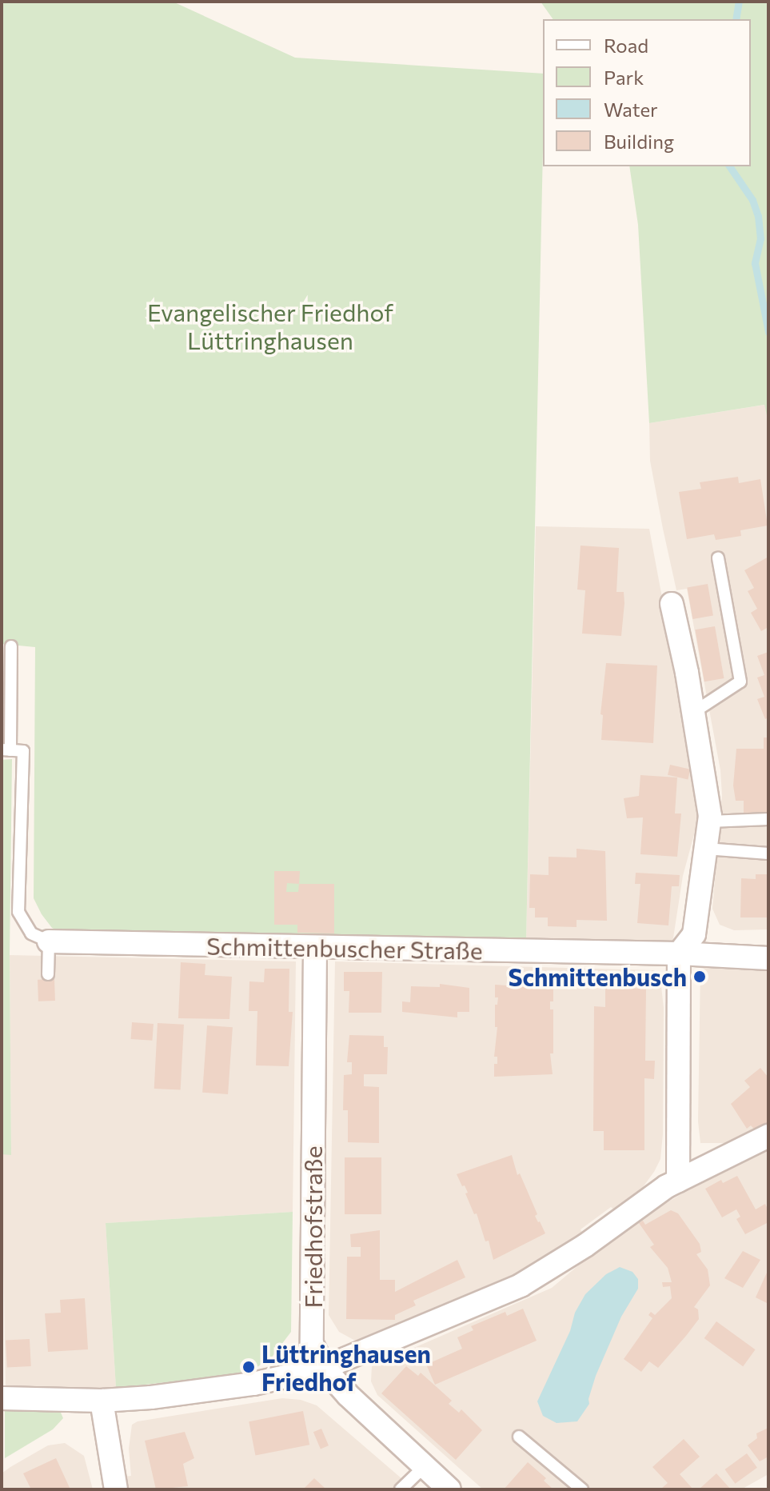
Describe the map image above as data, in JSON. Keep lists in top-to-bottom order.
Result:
{
  "streets": {
    "street": ["Schmittenbuscher Straße", "Friedhofstraße"]
  },
  "crossings": [
    ["Schmittenbuscher Straße", "Friedhofstraße"]
  ],
  "parks": ["Evangelischer Friedhof Lüttringhausen"],
  "places": ["Schmittenbusch", "Lüttringhausen Friedhof"],
  "legend": [
    "Road",
    "Park",
    "Water",
    "Building"
  ]
}
